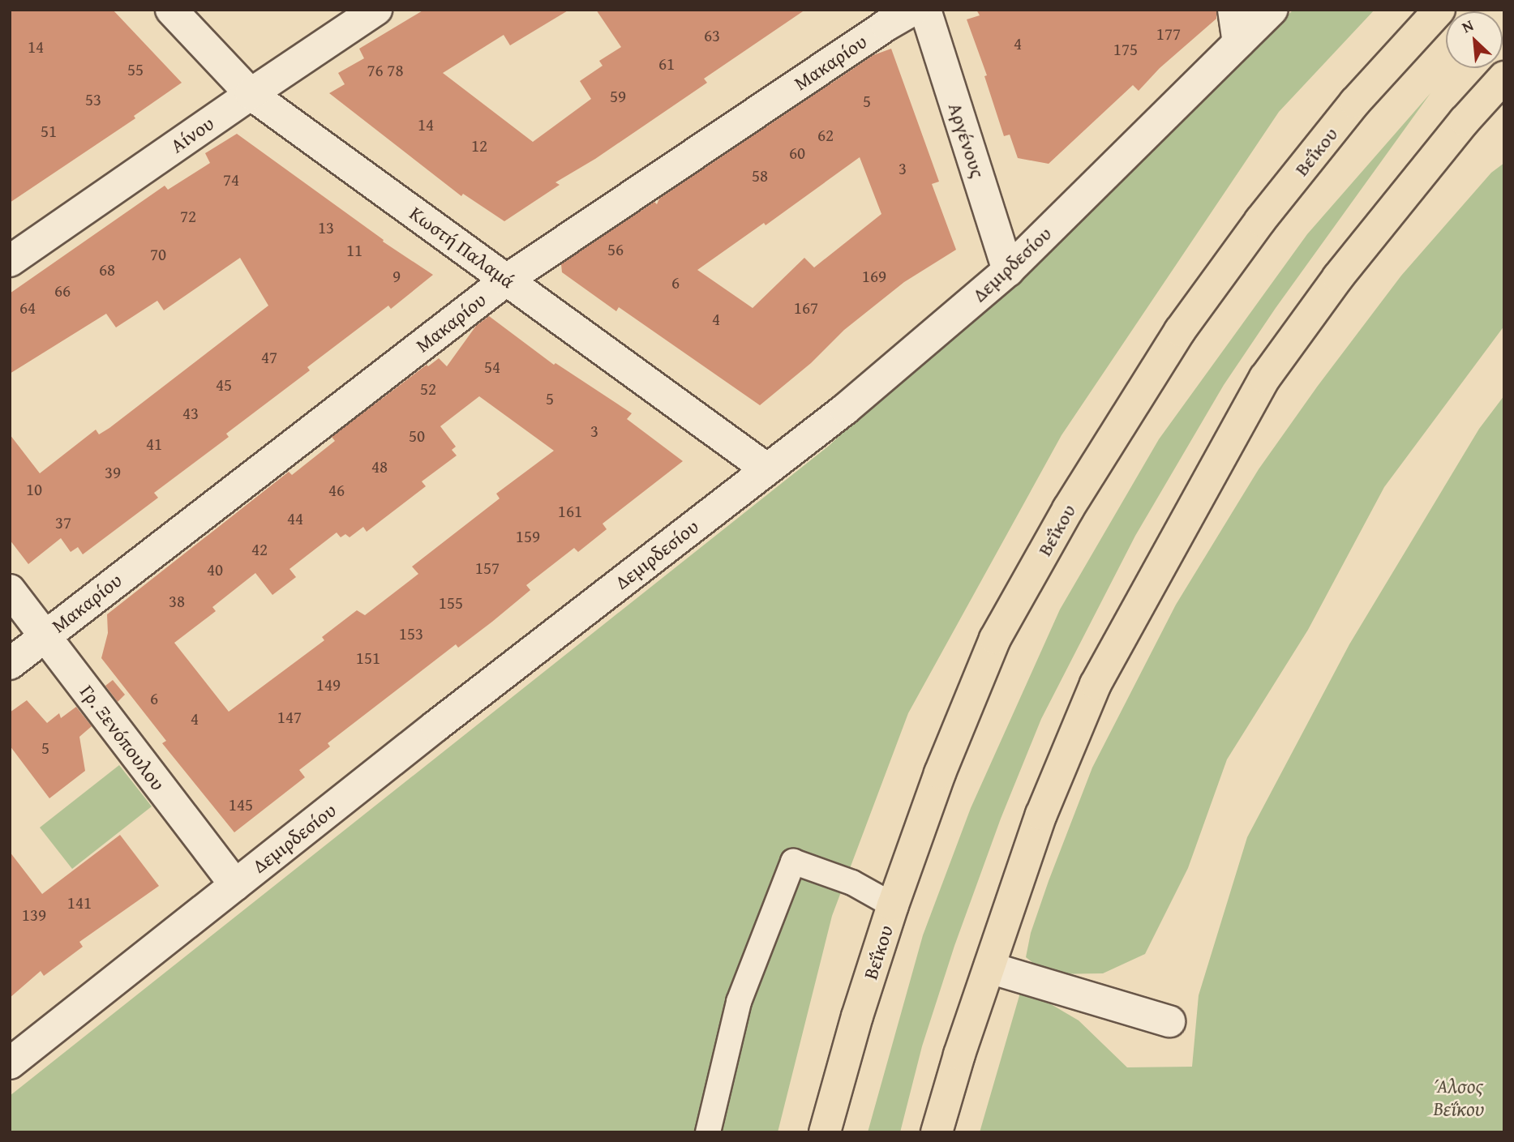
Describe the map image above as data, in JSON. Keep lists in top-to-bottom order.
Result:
{
  "streets": {
    "main road": ["Βεΐκου"],
    "street": [
      "Μακαρίου",
      "Αίνου",
      "Αργένους",
      "Κωστή Παλαμά",
      "Δεμιρδεσίου",
      "Γρ. Ξενόπουλου"
    ]
  },
  "crossings": [
    ["Μακαρίου", "Κωστή Παλαμά"],
    ["Μακαρίου", "Γρ. Ξενόπουλου"],
    ["Αίνου", "Κωστή Παλαμά"],
    ["Αργένους", "Δεμιρδεσίου"],
    ["Κωστή Παλαμά", "Δεμιρδεσίου"],
    ["Δεμιρδεσίου", "Γρ. Ξενόπουλου"]
  ],
  "parks": ["Άλσος Βεΐκου"],
  "house_numbers": [
    "177",
    "63",
    "4",
    "14",
    "175",
    "61",
    "55",
    "76 78",
    "59",
    "53",
    "5",
    "14",
    "51",
    "62",
    "12",
    "60",
    "3",
    "58",
    "74",
    "72",
    "13",
    "56",
    "11",
    "70",
    "68",
    "9",
    "169",
    "6",
    "66",
    "64",
    "167",
    "4",
    "47",
    "54",
    "45",
    "52",
    "5",
    "43",
    "3",
    "50",
    "41",
    "48",
    "39",
    "10",
    "46",
    "161",
    "44",
    "37",
    "159",
    "42",
    "157",
    "40",
    "38",
    "155",
    "153",
    "151",
    "149",
    "6",
    "147",
    "4",
    "5",
    "145",
    "141",
    "139"
  ],
  "north": "top left"
}
